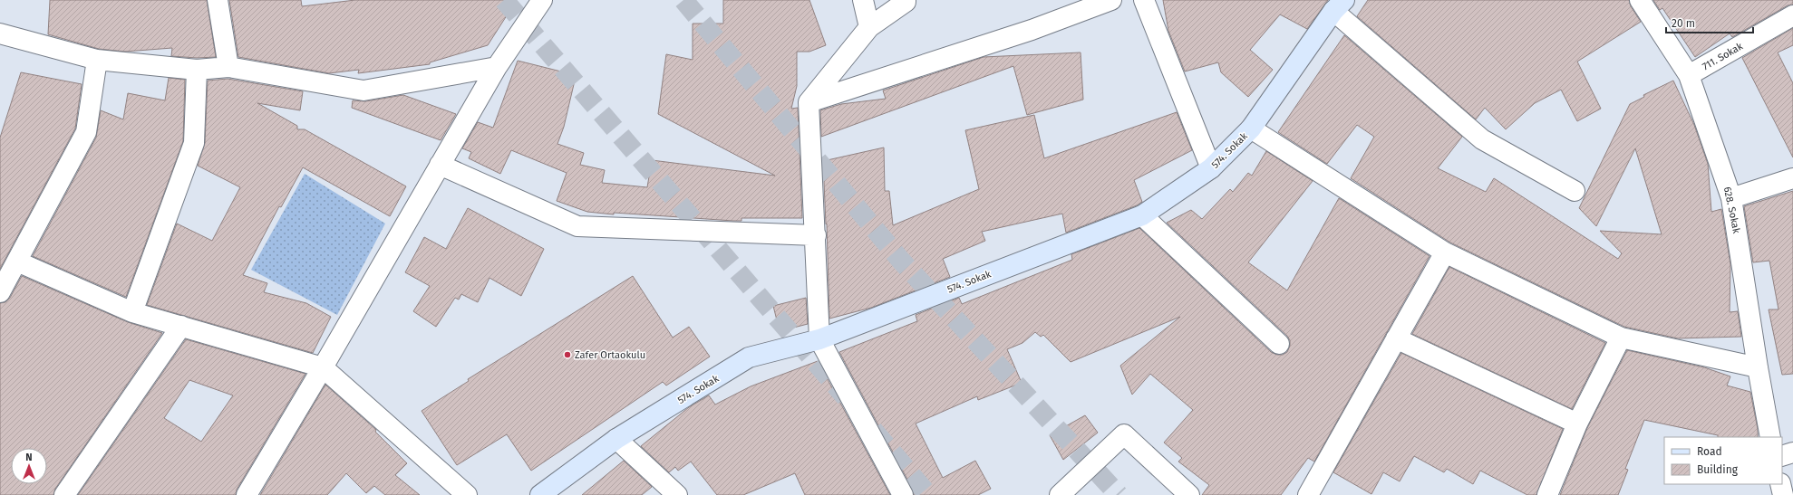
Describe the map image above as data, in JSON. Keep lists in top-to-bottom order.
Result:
{
  "streets": {
    "street": ["711. Sokak", "574. Sokak", "628. Sokak"]
  },
  "crossings": [
    ["711. Sokak", "628. Sokak"]
  ],
  "places": ["Zafer Ortaokulu"],
  "legend": ["Road", "Building"],
  "scale_bar": "20 m",
  "north": "top"
}
